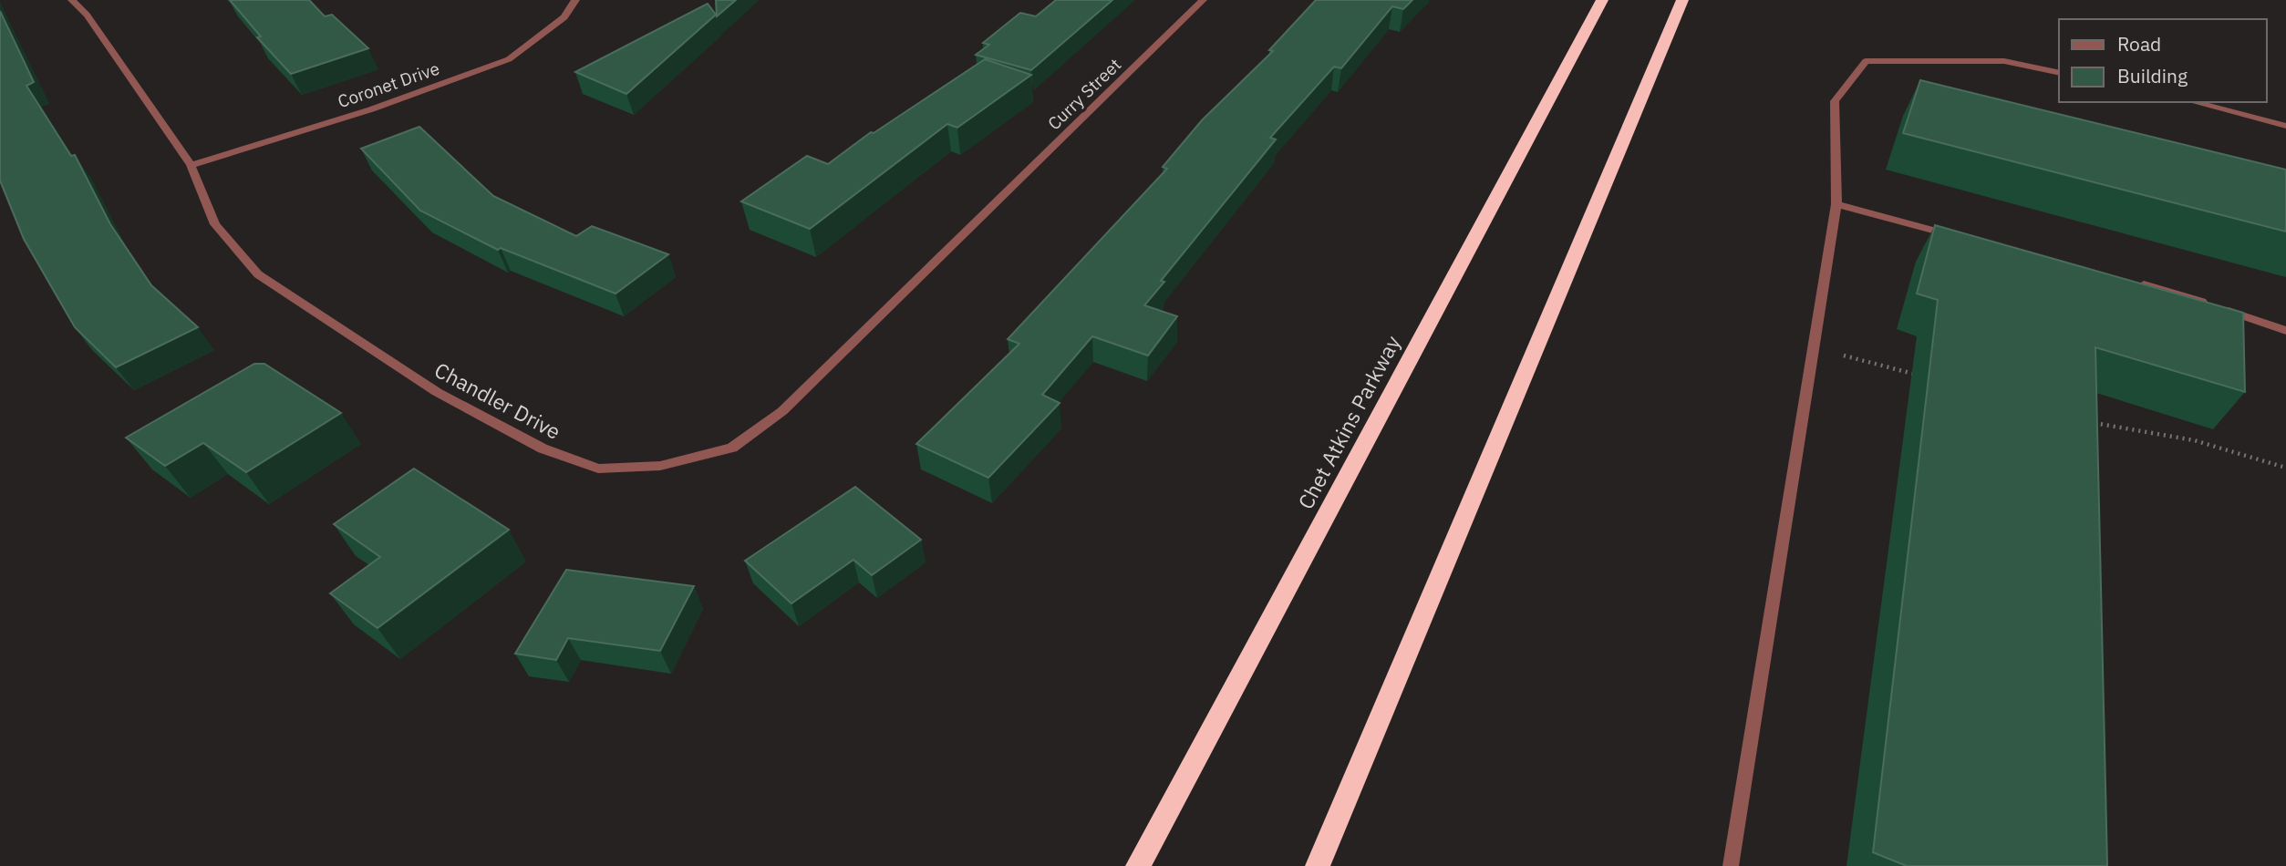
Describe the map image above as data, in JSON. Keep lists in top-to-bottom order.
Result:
{
  "streets": {
    "highway": ["Chet Atkins Parkway"],
    "street": ["Coronet Drive", "Curry Street", "Chandler Drive"]
  },
  "crossings": [
    ["Coronet Drive", "Chandler Drive"],
    ["Curry Street", "Chandler Drive"]
  ],
  "legend": ["Road", "Building"]
}
